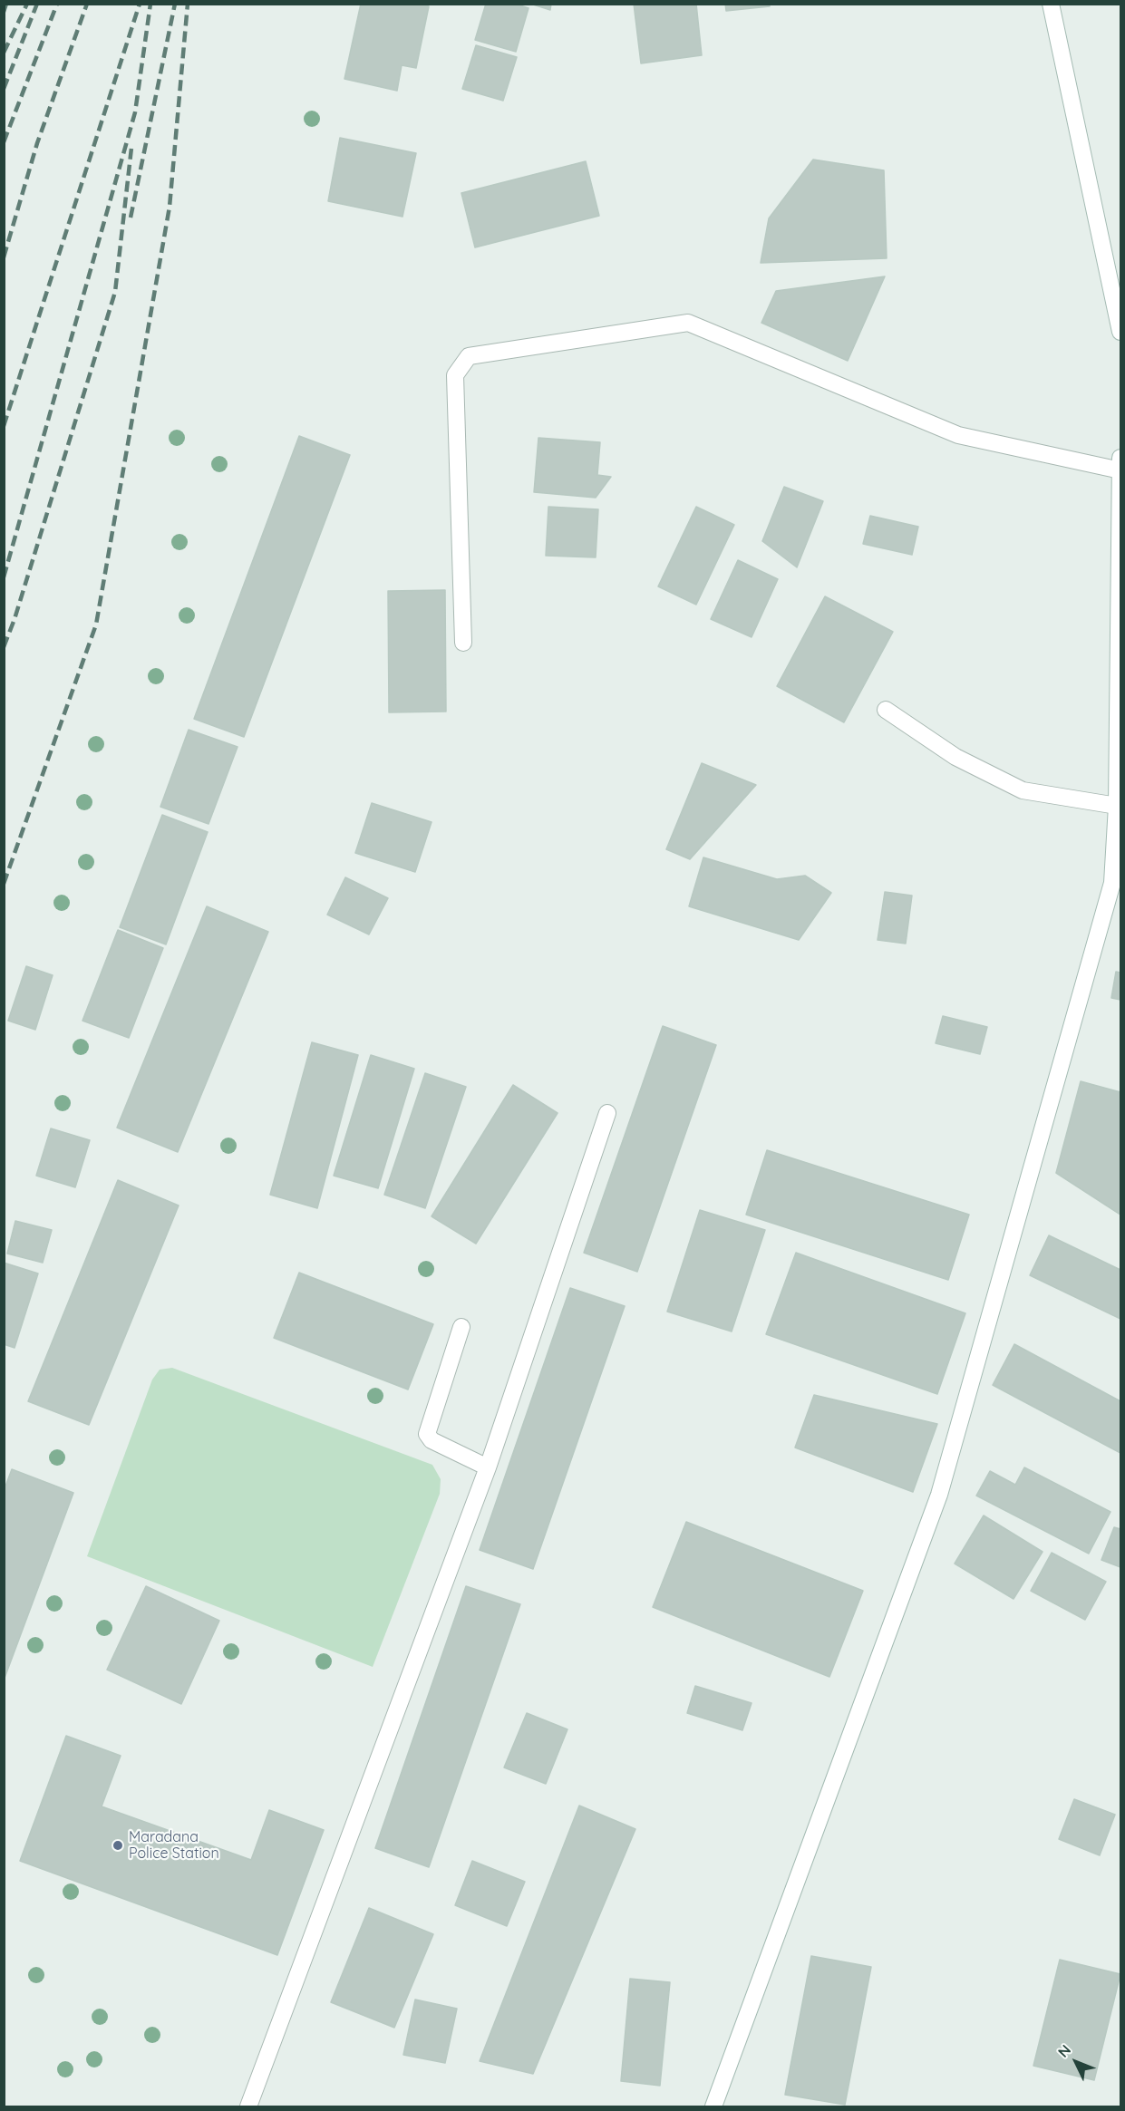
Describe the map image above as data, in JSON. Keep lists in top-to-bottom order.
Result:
{
  "places": ["Maradana Police Station"],
  "north": "top left"
}
